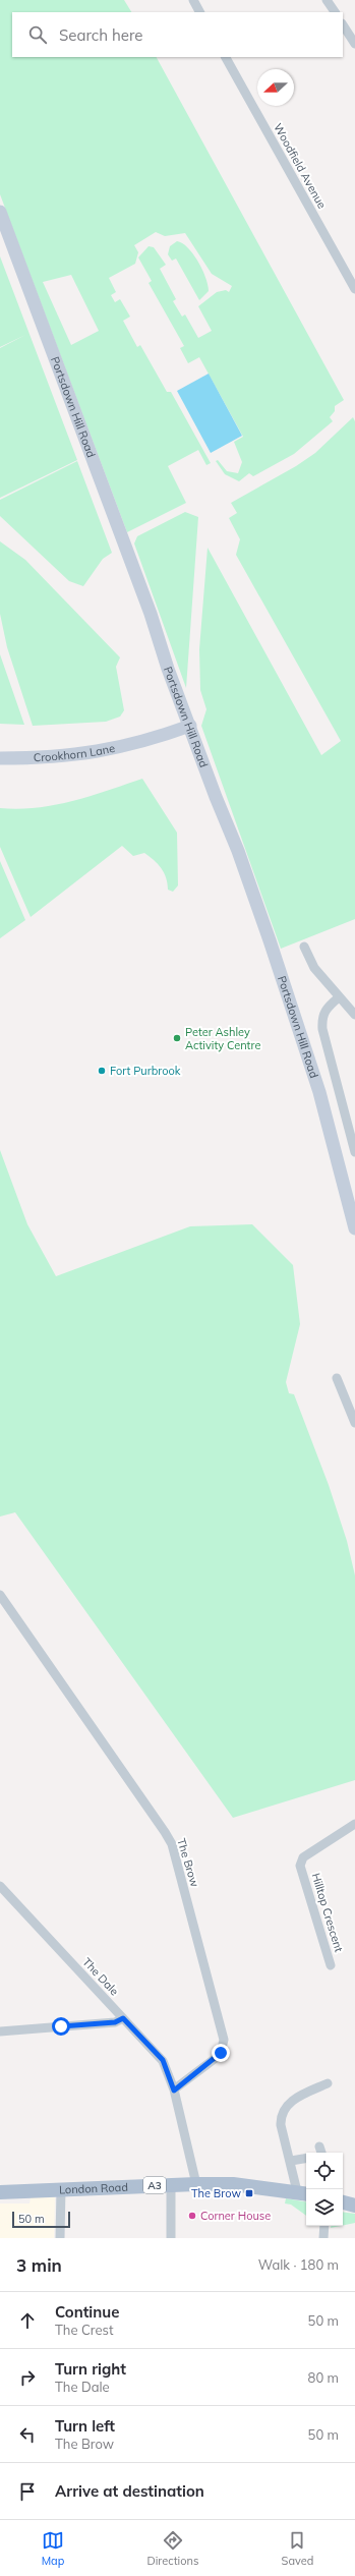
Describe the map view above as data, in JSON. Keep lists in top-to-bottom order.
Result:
{
  "streets": {
    "main road": [
      "Portsdown Hill Road",
      "Crookhorn Lane",
      "A3",
      "London Road"
    ],
    "street": [
      "Woodfield Avenue",
      "The Brow",
      "Hilltop Crescent",
      "The Dale"
    ]
  },
  "crossings": [
    ["Portsdown Hill Road", "Crookhorn Lane"],
    ["The Brow", "The Dale"]
  ],
  "places": {
    "other": ["Peter Ashley Activity Centre", "Fort Purbrook", "Corner House"],
    "transit": ["The Brow"]
  },
  "scale_bar": "50 m",
  "north": "left",
  "page": {
    "search": "Search here",
    "scale": "50 m",
    "heading": ["3 min", "Walk · 180 m"],
    "list": [
      ["Continue", "The Crest", "50 m"],
      ["Turn right", "The Dale", "80 m"],
      ["Turn left", "The Brow", "50 m"],
      "Arrive at destination"
    ],
    "nav": ["Map", "Directions", "Saved"]
  }
}
